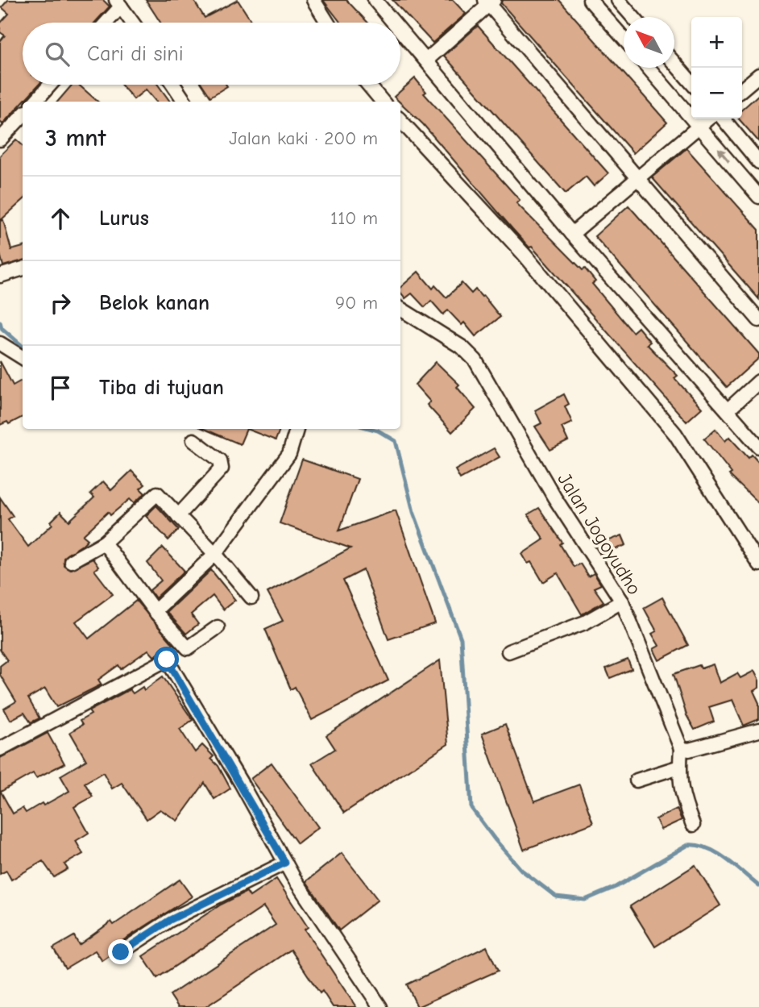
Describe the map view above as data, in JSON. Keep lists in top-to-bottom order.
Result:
{
  "streets": {
    "street": ["Jalan Jogoyudho"]
  },
  "north": "top left",
  "page": {
    "map_buttons": ["+", "−"],
    "search": "Cari di sini",
    "heading": ["3 mnt", "Jalan kaki · 200 m"],
    "list": [
      ["Lurus", "110 m"],
      ["Belok kanan", "90 m"],
      "Tiba di tujuan"
    ]
  }
}
